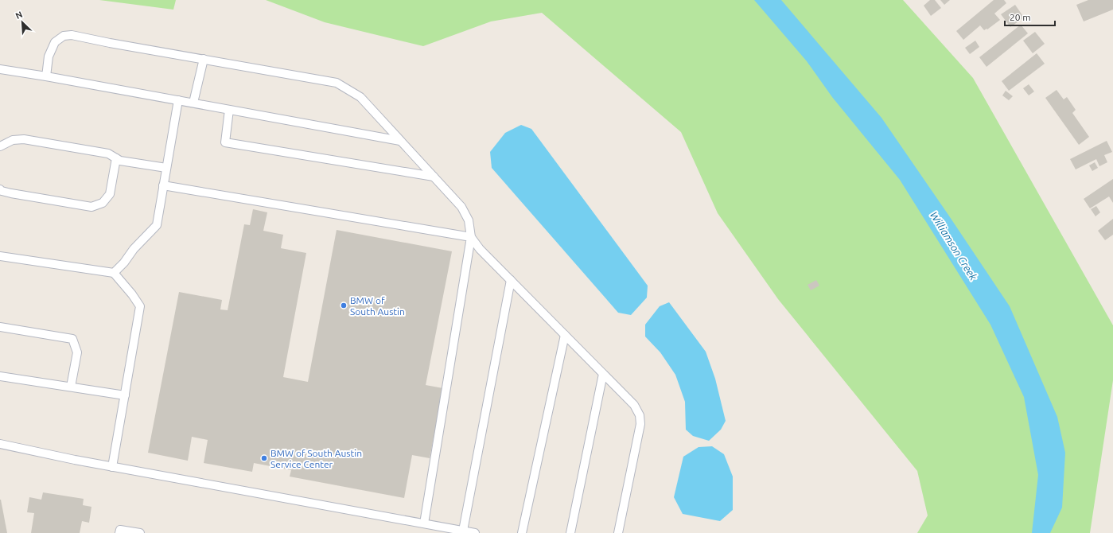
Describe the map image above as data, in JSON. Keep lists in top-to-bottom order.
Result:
{
  "water": ["Williamson Creek"],
  "places": ["BMW of South Austin", "BMW of South Austin Service Center"],
  "scale_bar": "20 m",
  "north": "top left"
}
